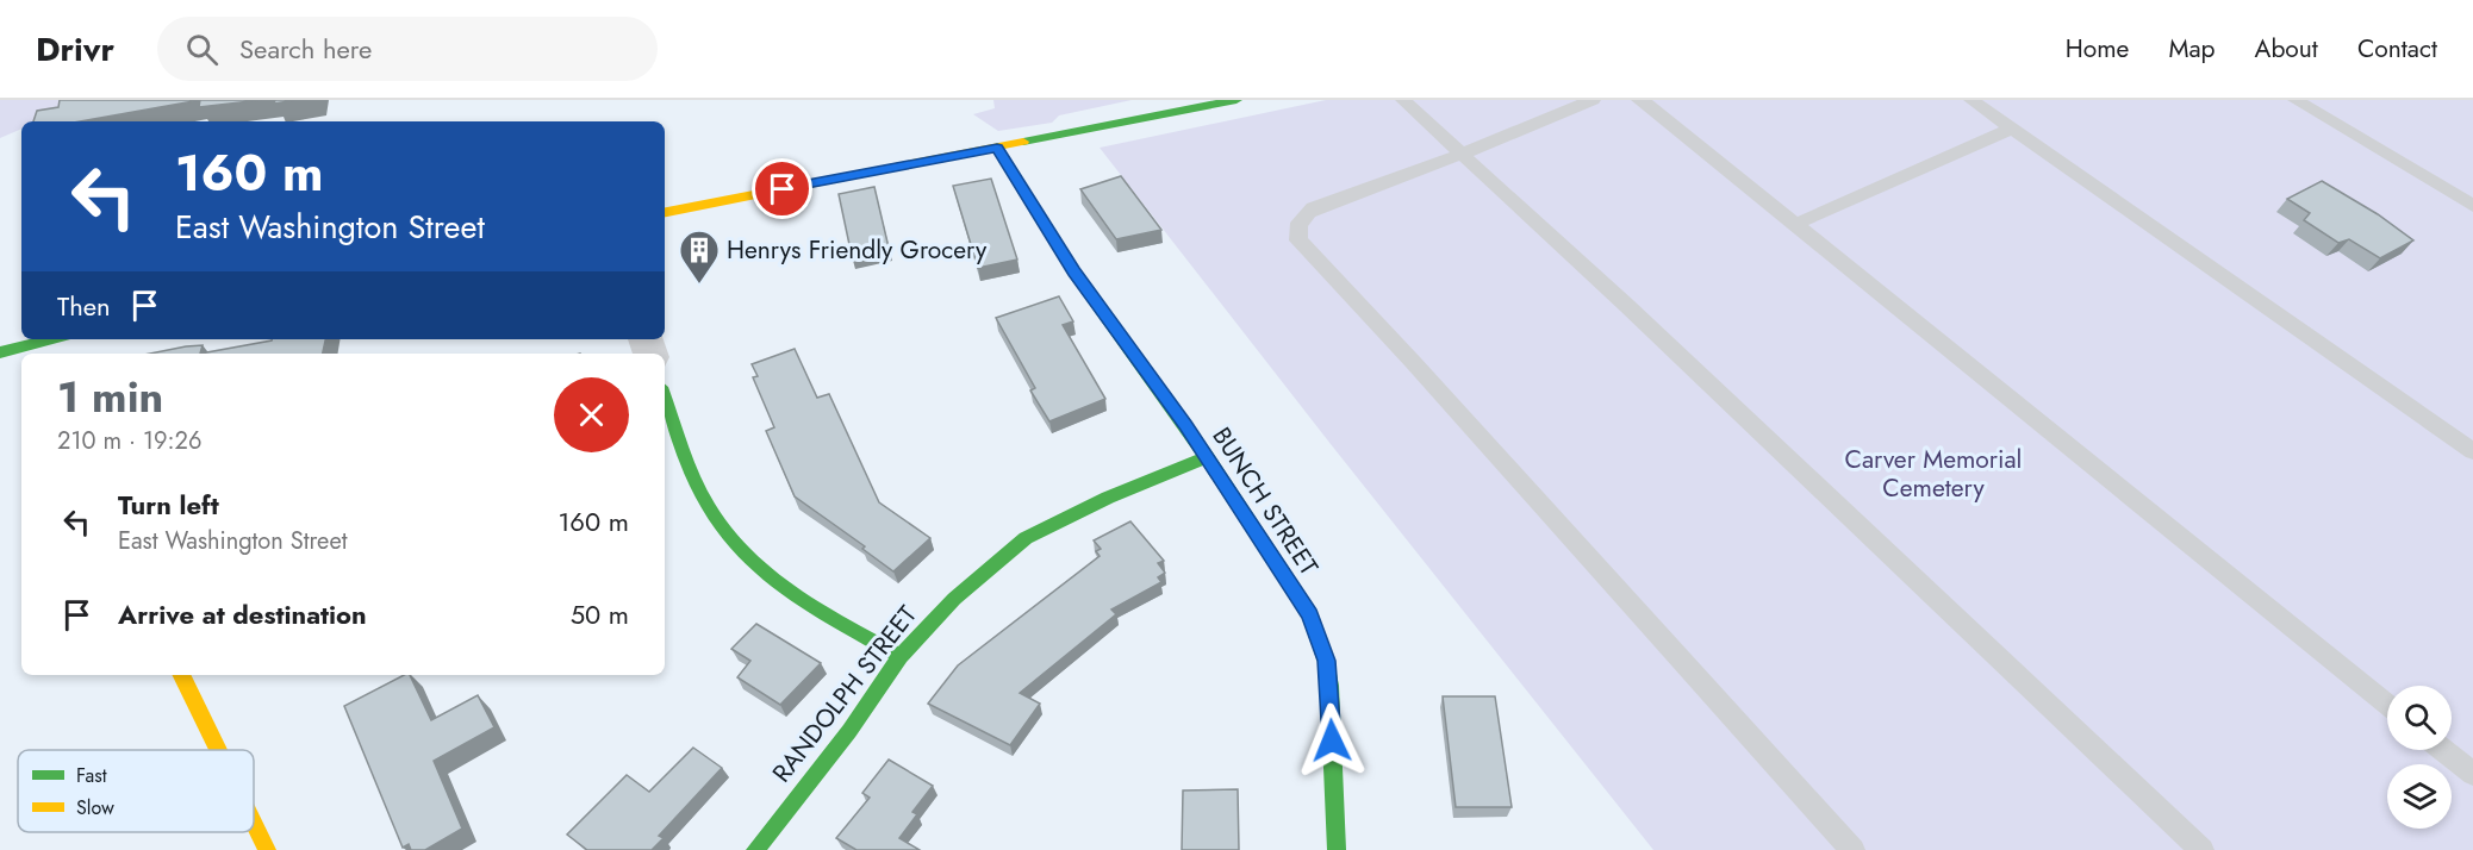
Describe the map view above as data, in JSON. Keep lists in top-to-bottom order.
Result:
{
  "streets": {
    "street": ["BUNCH STREET", "RANDOLPH STREET"]
  },
  "crossings": [
    ["BUNCH STREET", "RANDOLPH STREET"]
  ],
  "parks": ["Carver Memorial Cemetery"],
  "places": {
    "building": ["Henrys Friendly Grocery"]
  },
  "legend": ["Fast", "Slow"],
  "page": {
    "header": "Drivr",
    "search": "Search here",
    "nav": [
      "Home",
      "Map",
      "About",
      "Contact"
    ],
    "turn": ["160 m", "East Washington Street"],
    "then": "Then",
    "heading": ["1 min", "210 m · 19:26"],
    "list": [
      {
        "name": "Turn left",
        "note": "East Washington Street",
        "value": "160 m"
      },
      {
        "name": "Arrive at destination",
        "value": "50 m"
      }
    ]
  }
}
